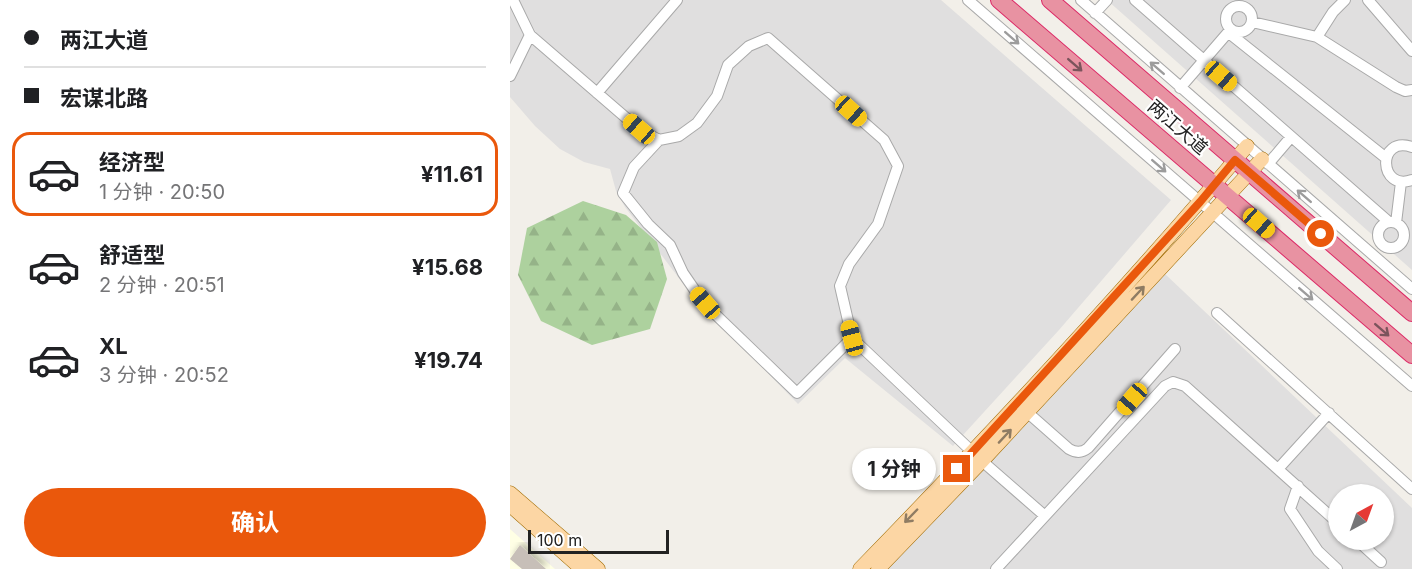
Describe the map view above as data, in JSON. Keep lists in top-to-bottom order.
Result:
{
  "streets": {
    "highway": ["两江大道"]
  },
  "scale_bar": "100 m",
  "north": "top right",
  "page": {
    "banner": ["两江大道", "宏谋北路"],
    "list": [
      {
        "name": "经济型",
        "note": "1 分钟 · 20:50",
        "value": "¥11.61"
      },
      {
        "name": "舒适型",
        "note": "2 分钟 · 20:51",
        "value": "¥15.68"
      },
      {
        "name": "XL",
        "note": "3 分钟 · 20:52",
        "value": "¥19.74"
      }
    ],
    "bubble": "1 分钟",
    "buttons": "确认",
    "scale": "100 m"
  }
}
